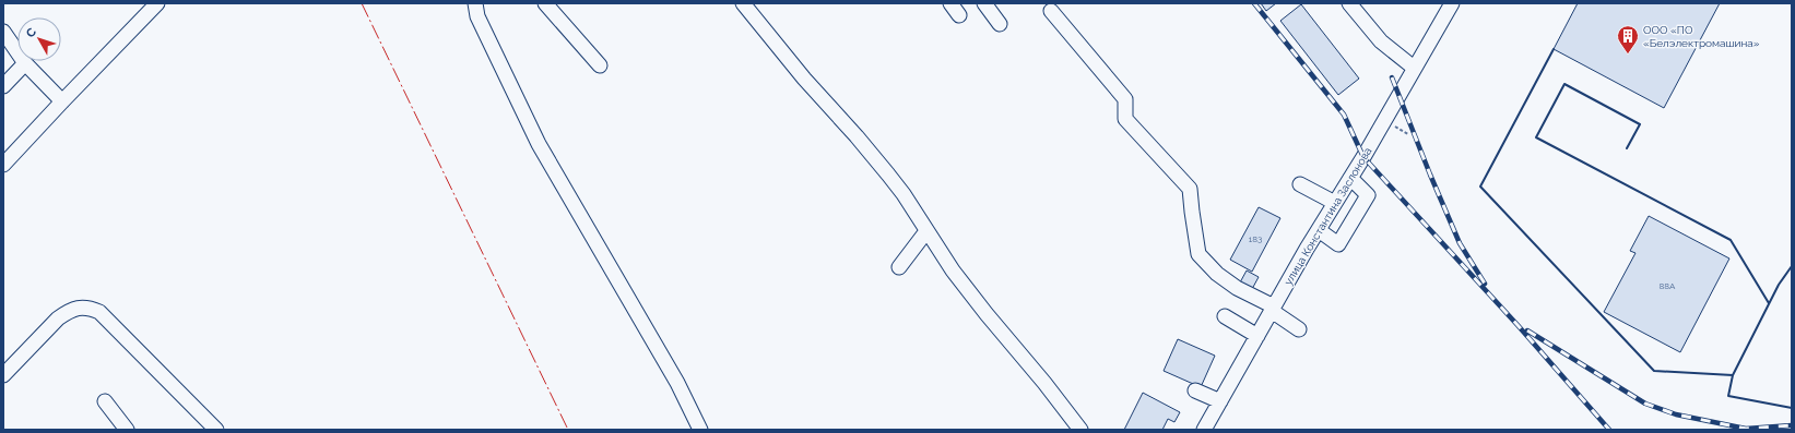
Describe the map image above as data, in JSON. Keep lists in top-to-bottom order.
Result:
{
  "streets": {
    "street": ["улица Константина Заслонова"]
  },
  "places": {
    "building": ["ООО «ПО «Белэлектромашина»"]
  },
  "house_numbers": ["183", "88А"],
  "north": "top left"
}
